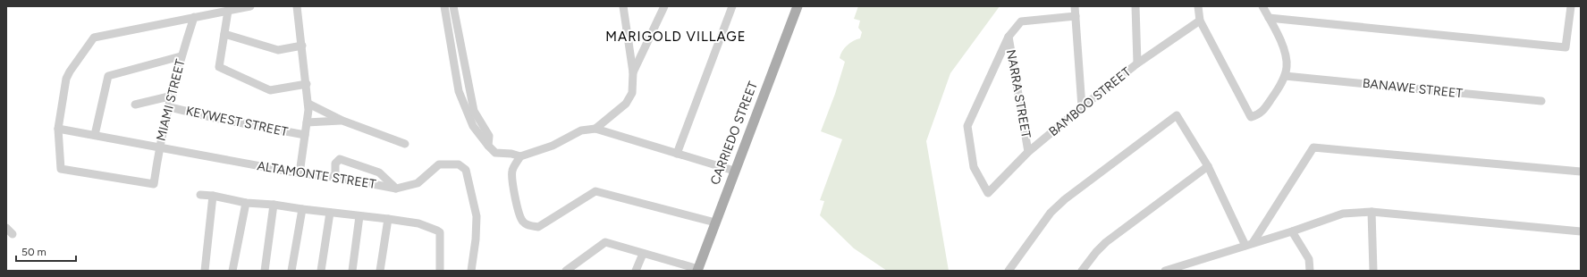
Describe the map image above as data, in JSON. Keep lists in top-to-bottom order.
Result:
{
  "streets": {
    "main road": ["CARRIEDO STREET"],
    "street": [
      "BANAWE STREET",
      "NARRA STREET",
      "MIAMI STREET",
      "BAMBOO STREET",
      "KEYWEST STREET",
      "ALTAMONTE STREET"
    ]
  },
  "crossings": [
    ["NARRA STREET", "BAMBOO STREET"],
    ["MIAMI STREET", "KEYWEST STREET"],
    ["MIAMI STREET", "ALTAMONTE STREET"]
  ],
  "districts": ["MARIGOLD VILLAGE"],
  "scale_bar": "50 m"
}
